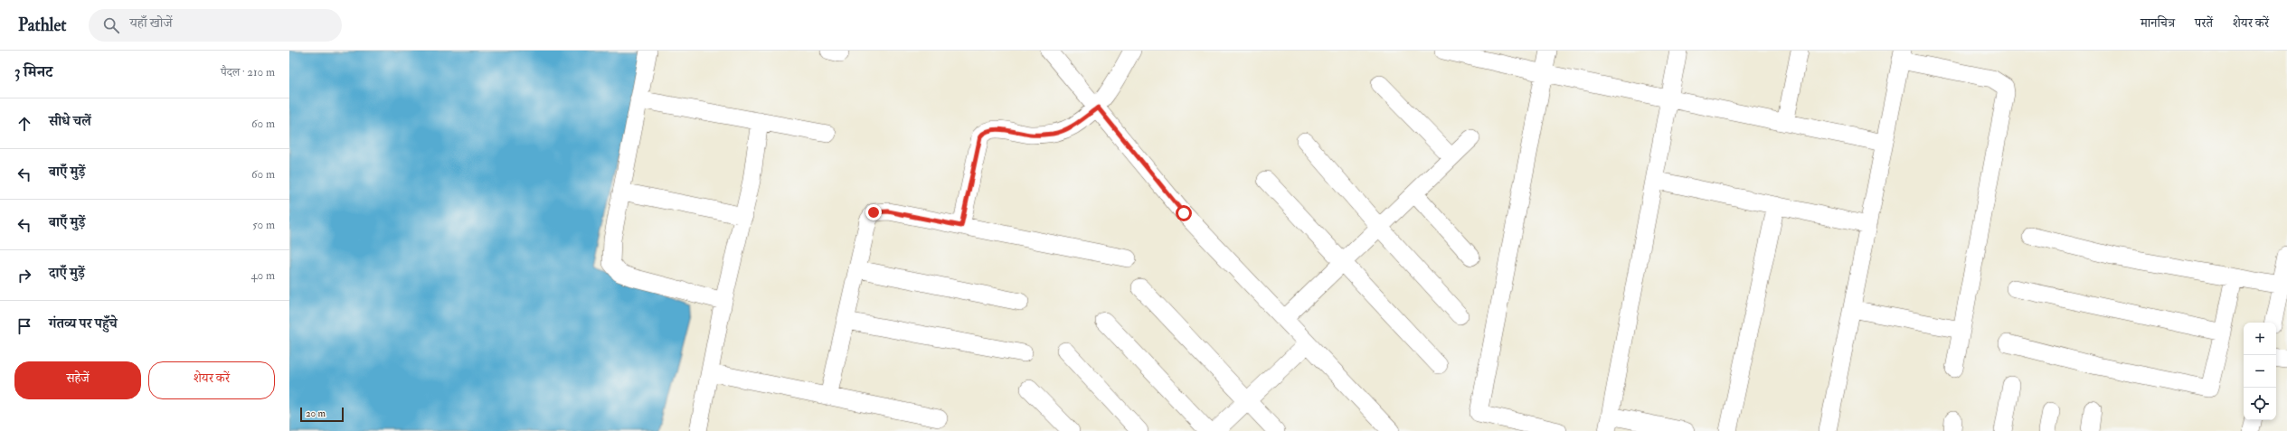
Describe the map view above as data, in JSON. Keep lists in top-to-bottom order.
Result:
{
  "scale_bar": "20 m",
  "page": {
    "header": "Pathlet",
    "search": "यहाँ खोजें",
    "nav": ["मानचित्र", "परतें", "शेयर करें"],
    "heading": ["3 मिनट", "पैदल · 210 m"],
    "list": [
      ["सीधे चलें", "60 m"],
      ["बाएँ मुड़ें", "60 m"],
      ["बाएँ मुड़ें", "50 m"],
      ["दाएँ मुड़ें", "40 m"],
      "गंतव्य पर पहुँचे"
    ],
    "map_buttons": ["+", "−"],
    "buttons": ["सहेजें", "शेयर करें"],
    "scale": "20 m"
  }
}
